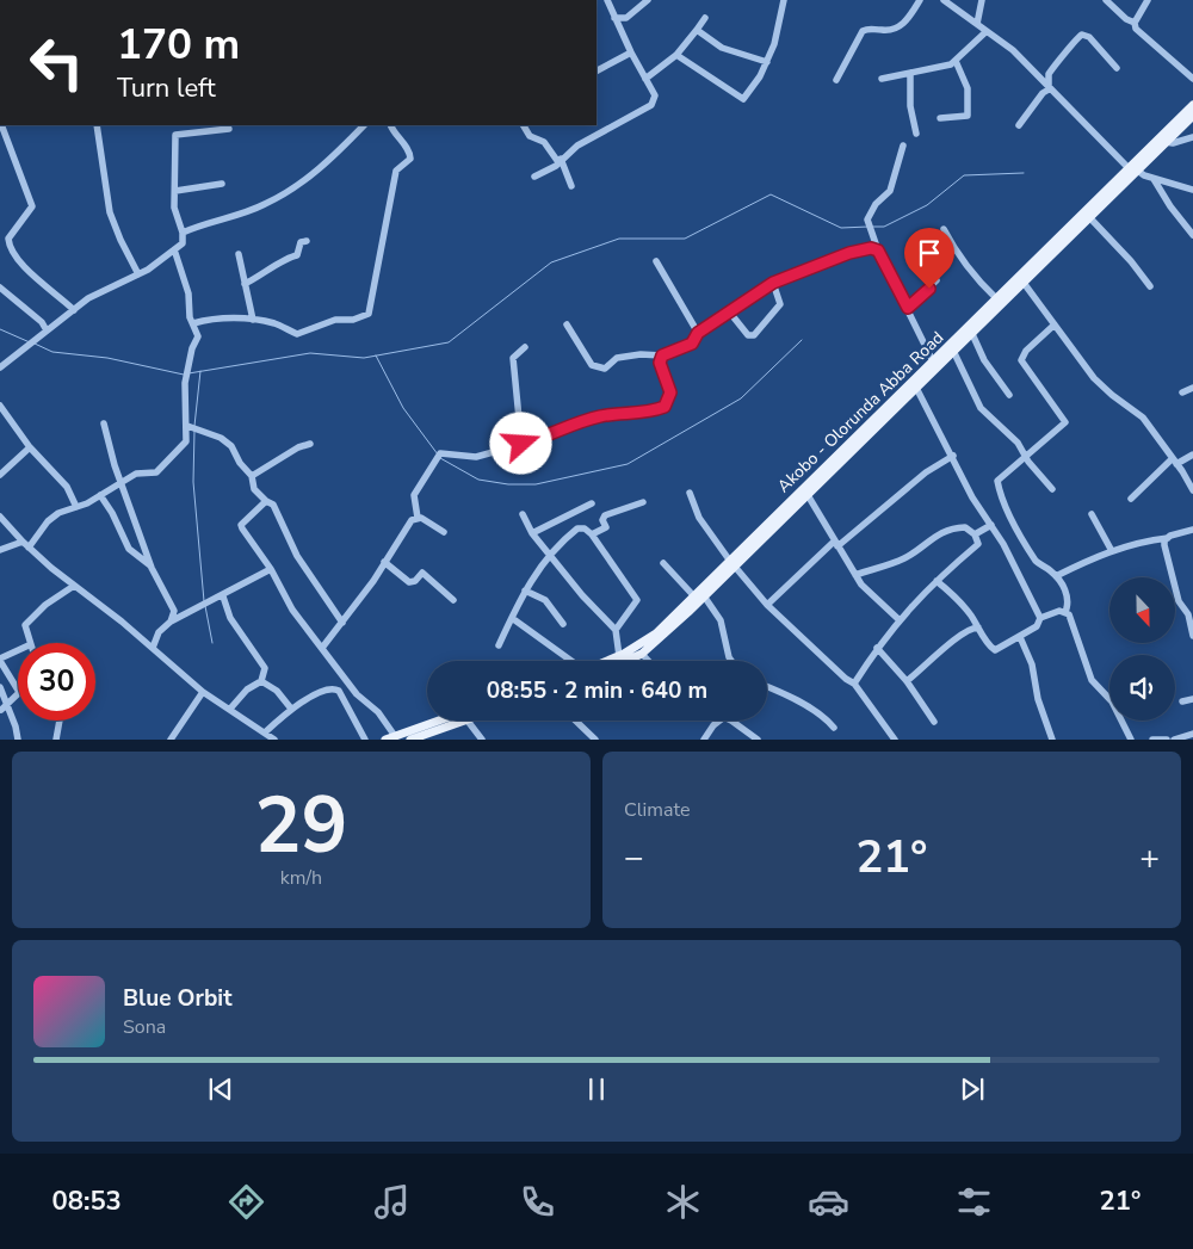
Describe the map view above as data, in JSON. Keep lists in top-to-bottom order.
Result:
{
  "streets": {
    "main road": ["Akobo - Olorunda Abba Road"]
  },
  "north": "bottom",
  "page": {
    "turn": ["170 m", "Turn left"],
    "limit": "30",
    "trip": "08:55 · 2 min · 640 m",
    "tile": [
      ["29", "km/h"],
      "Climate"
    ],
    "heat": ["−", "21°", "+"],
    "song": ["Blue Orbit", "Sona"],
    "tabs": ["08:53", "21°"]
  }
}
